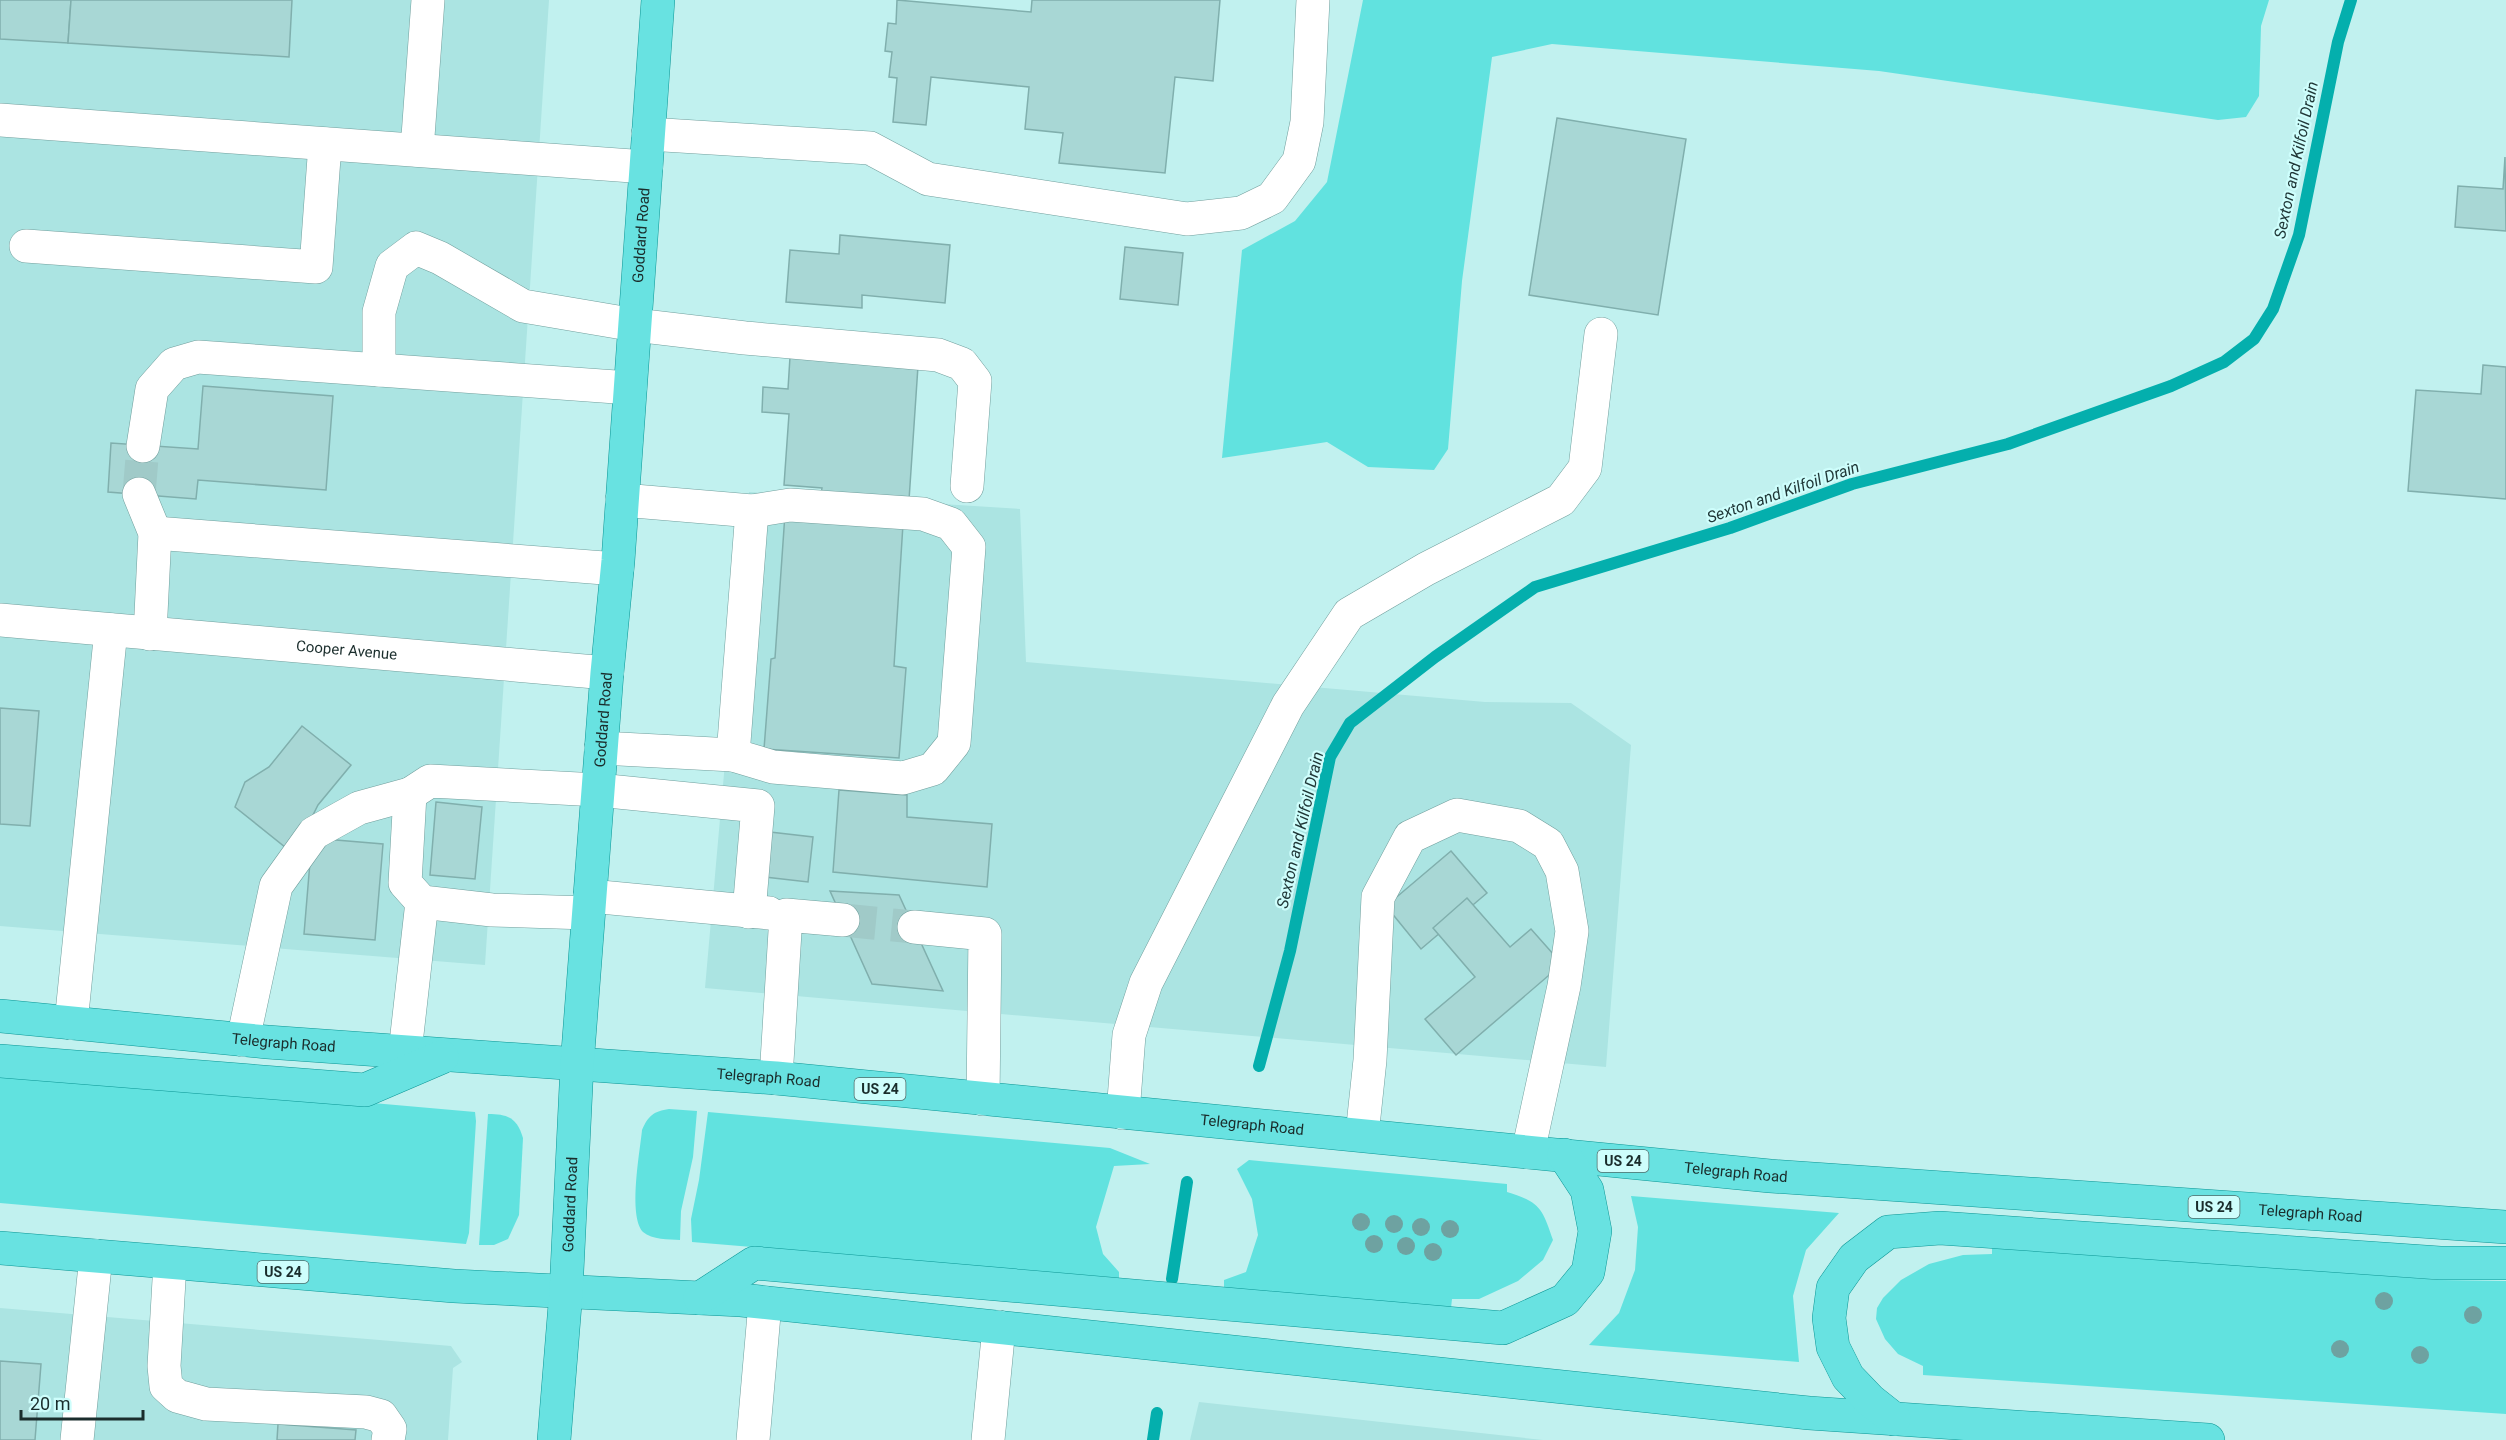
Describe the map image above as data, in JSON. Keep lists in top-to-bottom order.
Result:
{
  "streets": {
    "main road": ["Goddard Road", "Telegraph Road", "US 24"],
    "street": ["Cooper Avenue"]
  },
  "crossings": [
    ["Goddard Road", "Cooper Avenue"],
    ["Goddard Road", "Telegraph Road"],
    ["Goddard Road", "US 24"]
  ],
  "water": ["Sexton and Kilfoil Drain"],
  "scale_bar": "20 m"
}
